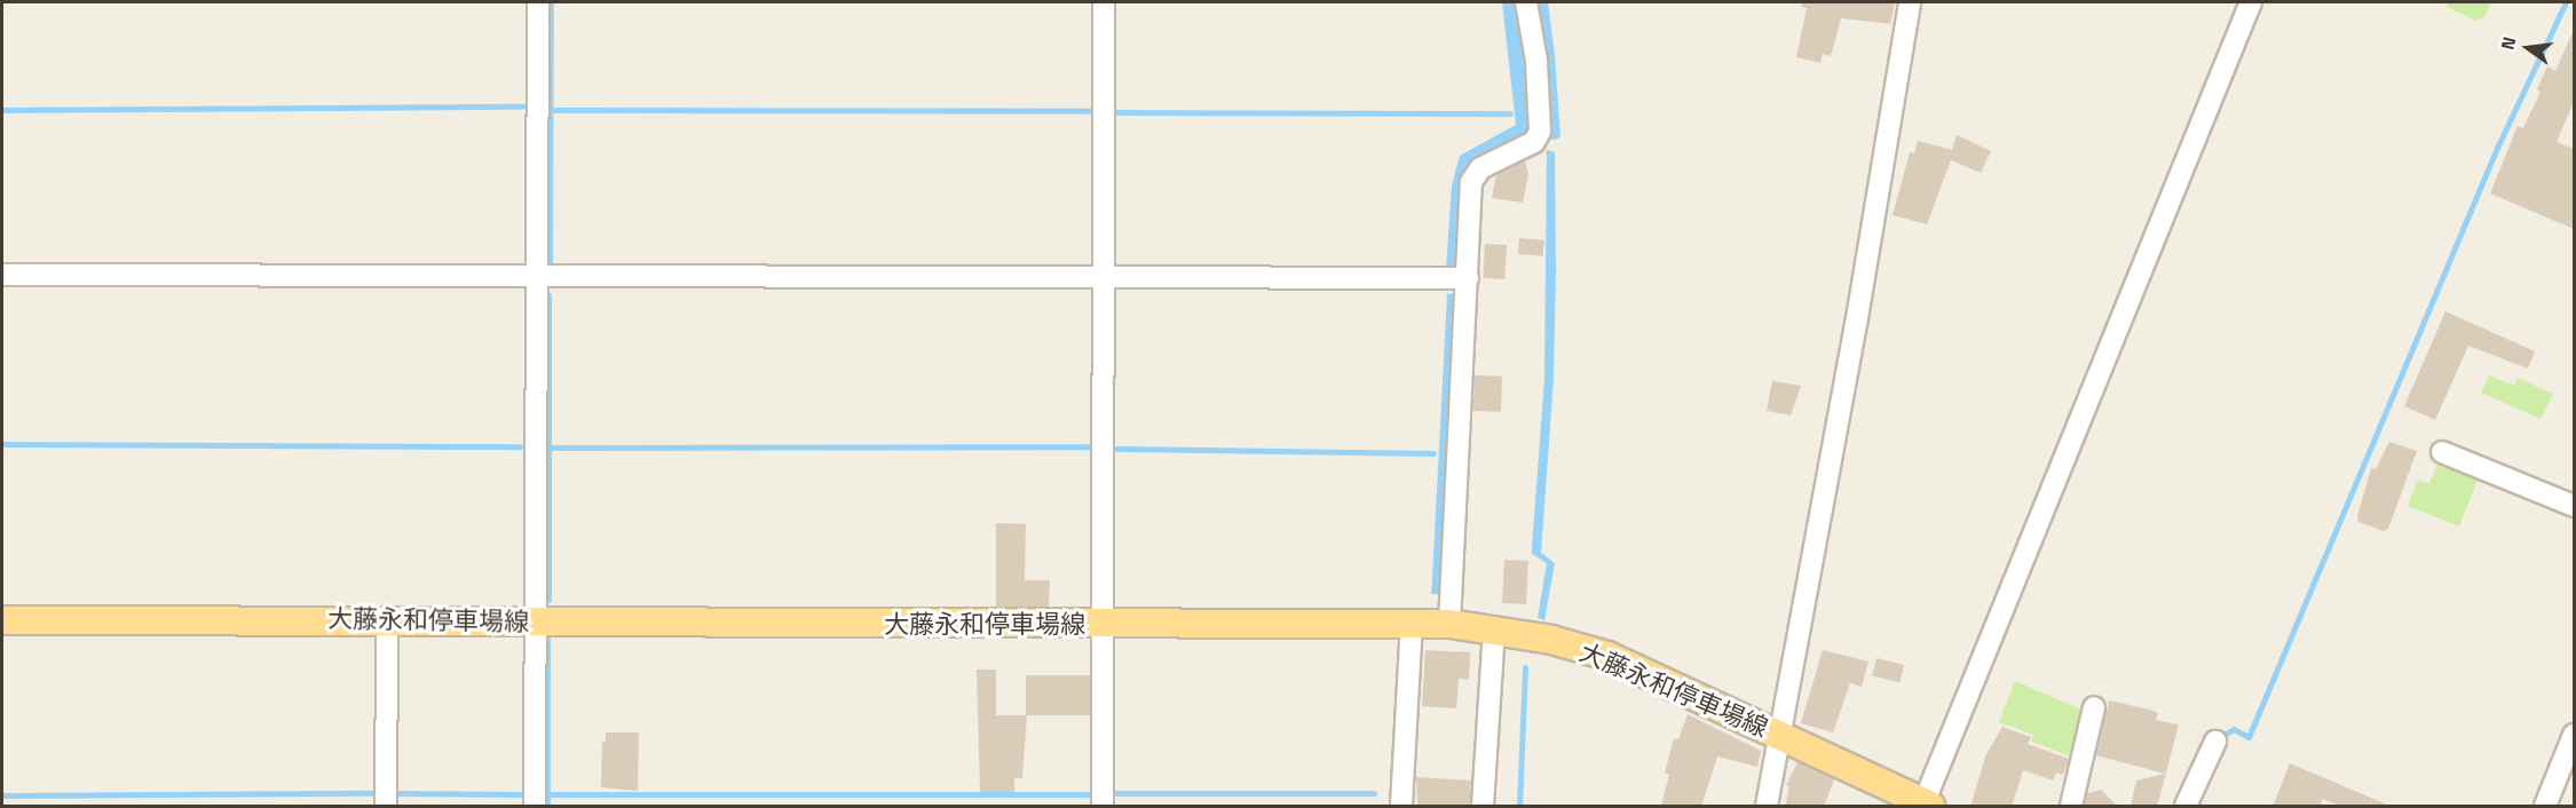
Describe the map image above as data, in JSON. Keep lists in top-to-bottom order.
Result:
{
  "streets": {
    "main road": ["大藤永和停車場線"]
  },
  "north": "left"
}
